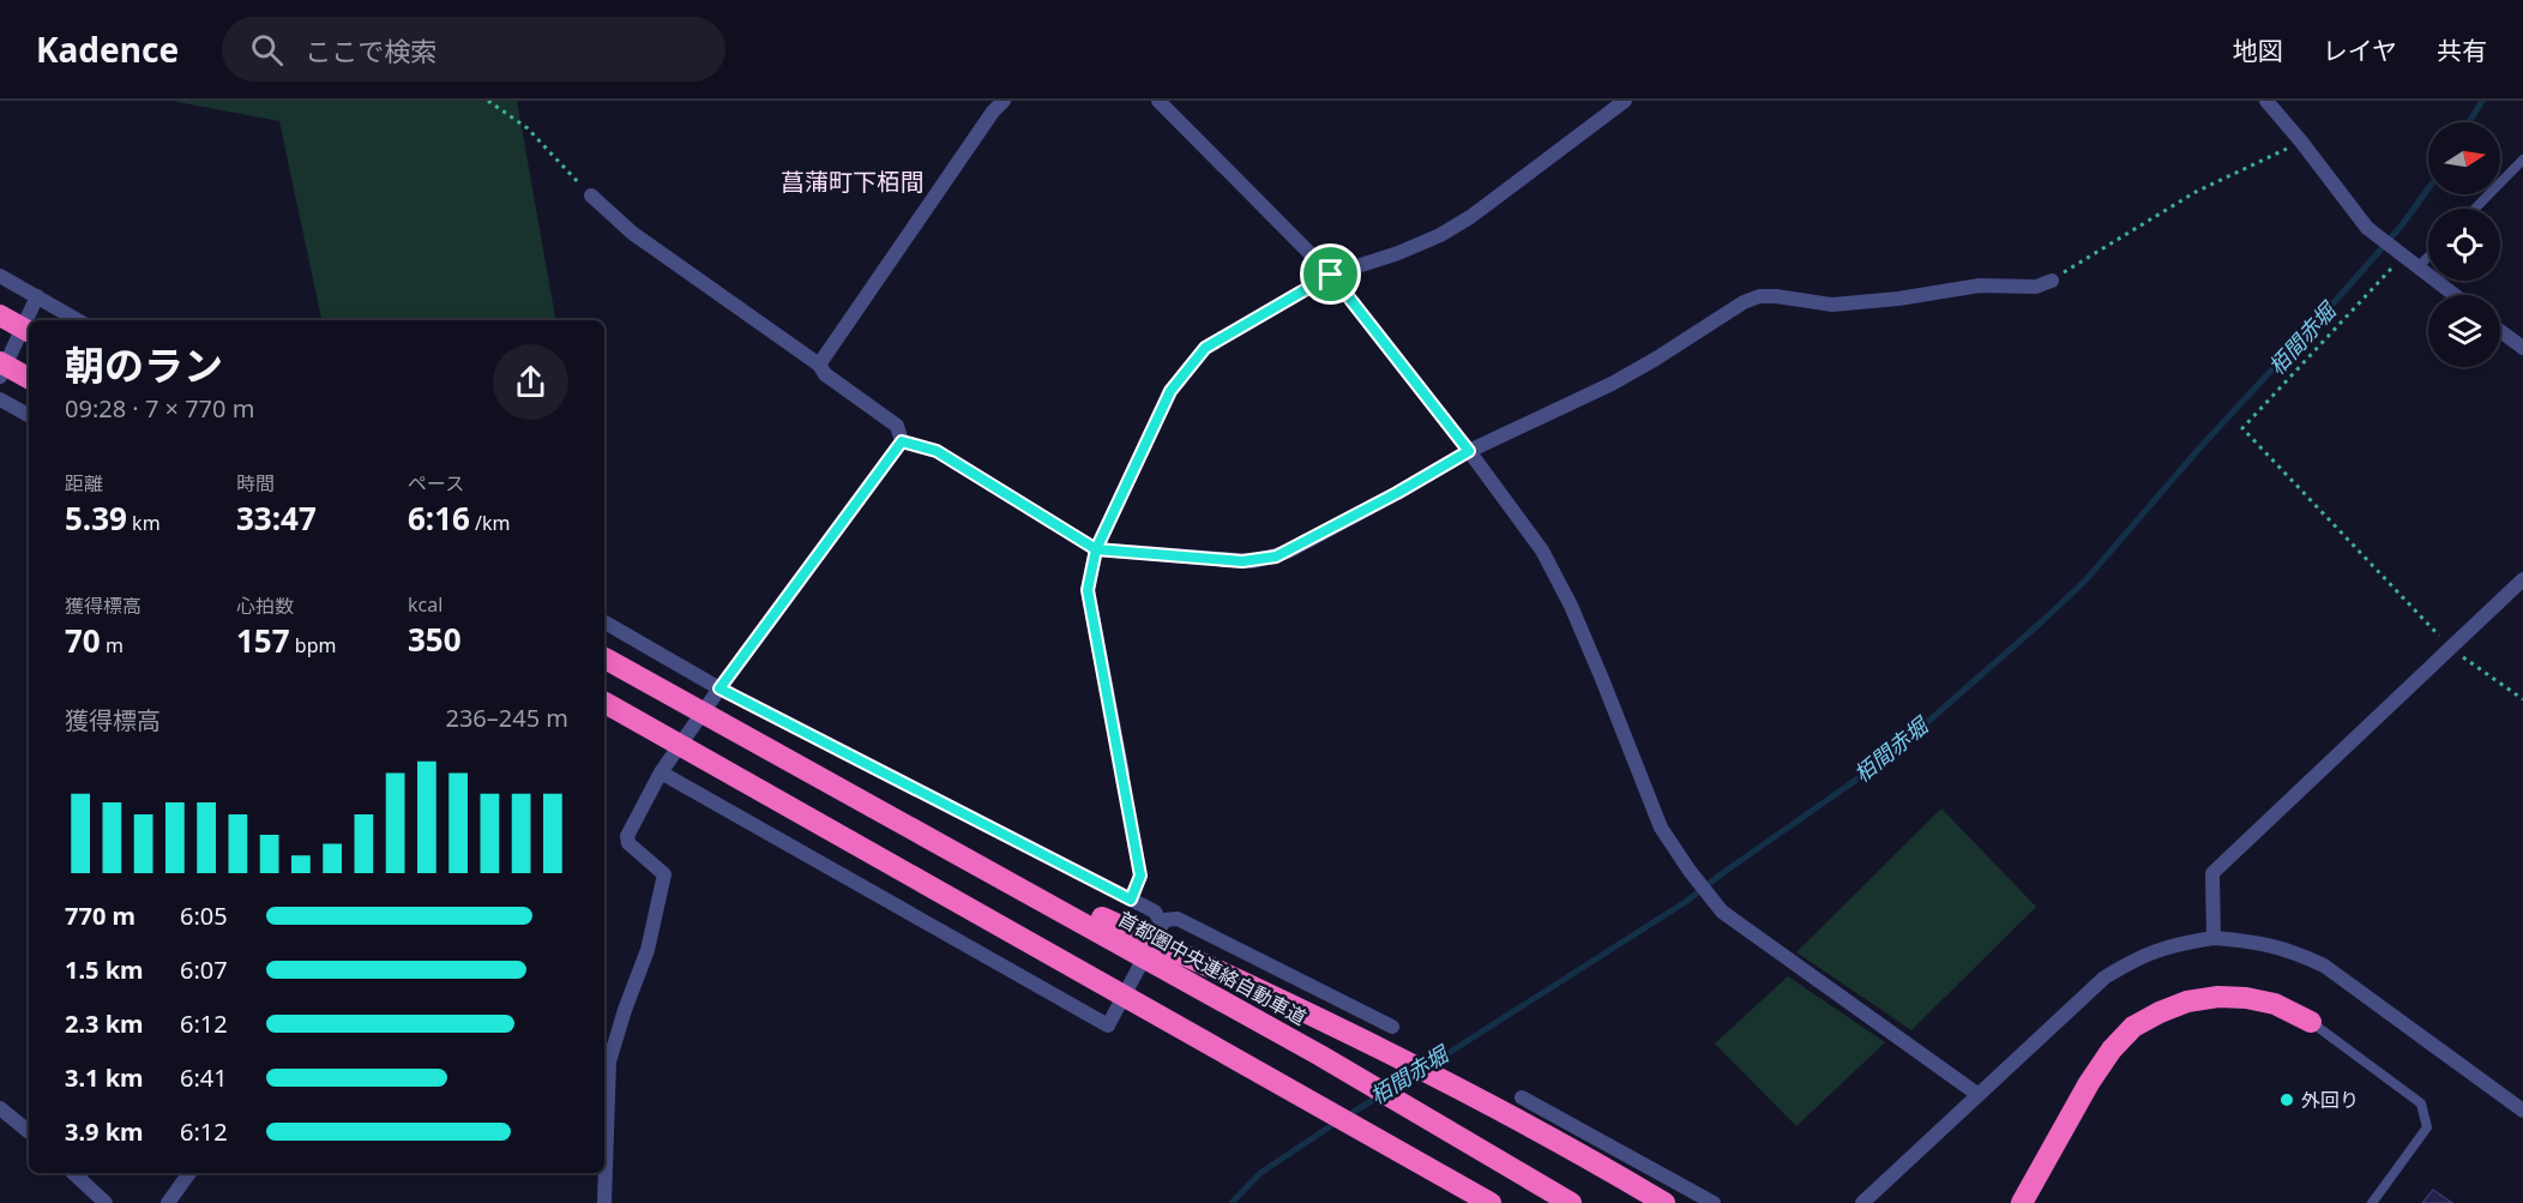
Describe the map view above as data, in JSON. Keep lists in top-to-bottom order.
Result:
{
  "streets": {
    "highway": ["首都圏中央連絡自動車道"]
  },
  "districts": ["菖蒲町下栢間"],
  "water": ["栢間赤堀"],
  "places": ["外回り"],
  "north": "right",
  "page": {
    "header": "Kadence",
    "search": "ここで検索",
    "nav": ["地図", "レイヤ", "共有"],
    "heading": ["朝のラン", "09:28 · 7 × 770 m"],
    "stats": [
      ["距離", "5.39 km"],
      ["時間", "33:47"],
      ["ペース", "6:16 /km"],
      ["獲得標高", "70 m"],
      ["心拍数", "157 bpm"],
      ["kcal", "350"]
    ],
    "chart": ["獲得標高", "236–245 m"],
    "list": [
      {
        "name": "770 m",
        "note": "6:05"
      },
      {
        "name": "1.5 km",
        "note": "6:07"
      },
      {
        "name": "2.3 km",
        "note": "6:12"
      },
      {
        "name": "3.1 km",
        "note": "6:41"
      },
      {
        "name": "3.9 km",
        "note": "6:12"
      }
    ]
  }
}
